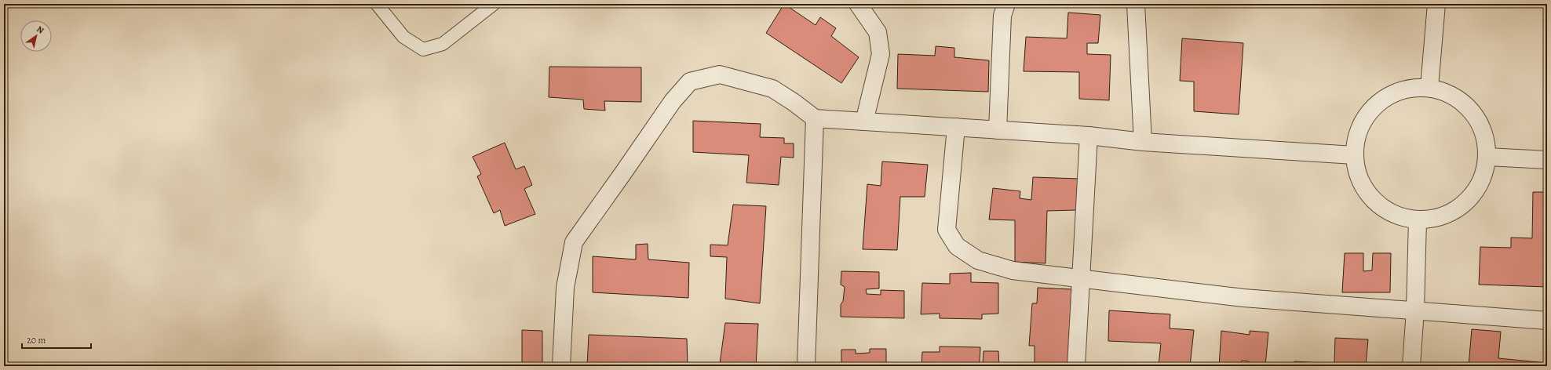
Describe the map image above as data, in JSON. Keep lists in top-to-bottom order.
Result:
{
  "scale_bar": "20 m",
  "north": "top right"
}
